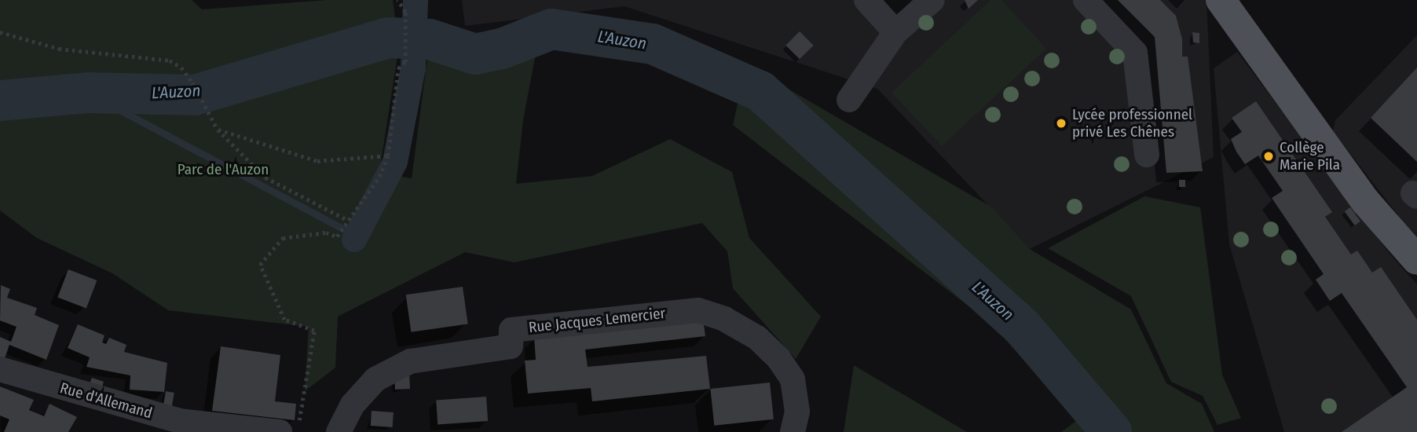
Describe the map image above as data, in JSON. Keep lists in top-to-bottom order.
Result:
{
  "streets": {
    "street": ["Rue Jacques Lemercier", "Rue d'Allemand"]
  },
  "water": ["L'Auzon"],
  "parks": ["Parc de l'Auzon"],
  "places": ["Lycée professionnel privé Les Chênes", "Collège Marie Pila"]
}
